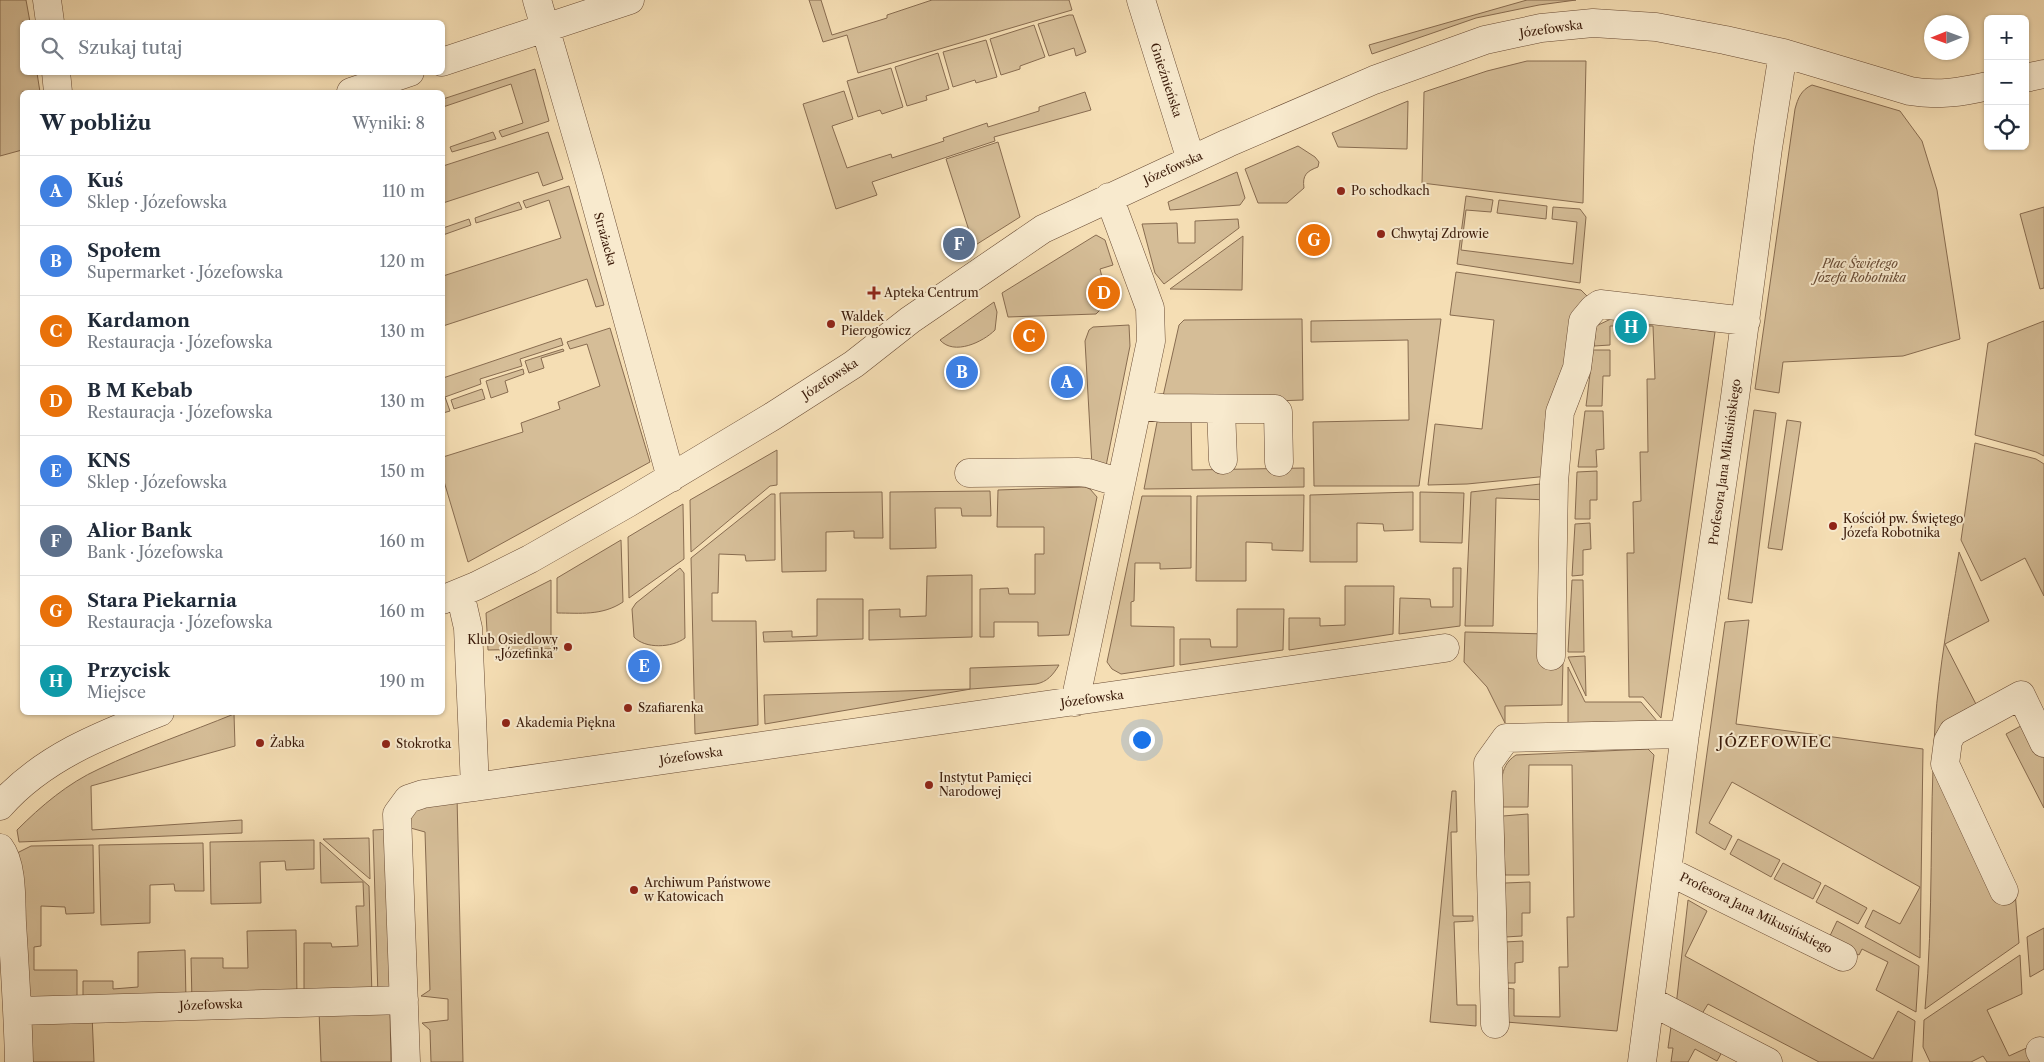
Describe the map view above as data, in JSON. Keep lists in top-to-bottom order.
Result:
{
  "streets": {
    "street": [
      "Józefowska",
      "Gnieźnieńska",
      "Strażacka",
      "Profesora Jana Mikusińskiego"
    ]
  },
  "crossings": [
    ["Józefowska", "Gnieźnieńska"],
    ["Józefowska", "Strażacka"],
    ["Józefowska", "Profesora Jana Mikusińskiego"]
  ],
  "districts": ["JÓZEFOWIEC"],
  "parks": ["Plac Świętego Józefa Robotnika"],
  "places": {
    "other": [
      "Po schodkach",
      "Chwytaj Zdrowie",
      "Waldek Pierogowicz",
      "Kościół pw. Świętego Józefa Robotnika",
      "Klub Osiedlowy „Józefinka”",
      "Szafiarenka",
      "Akademia Piękna",
      "Żabka",
      "Stokrotka",
      "Instytut Pamięci Narodowej",
      "Archiwum Państwowe w Katowicach"
    ],
    "health": ["Apteka Centrum"]
  },
  "north": "left",
  "page": {
    "map_buttons": ["+", "−"],
    "search": "Szukaj tutaj",
    "heading": ["W pobliżu", "Wyniki: 8"],
    "list": [
      {
        "mark": "A",
        "name": "Kuś",
        "note": "Sklep · Józefowska",
        "value": "110 m"
      },
      {
        "mark": "B",
        "name": "Społem",
        "note": "Supermarket · Józefowska",
        "value": "120 m"
      },
      {
        "mark": "C",
        "name": "Kardamon",
        "note": "Restauracja · Józefowska",
        "value": "130 m"
      },
      {
        "mark": "D",
        "name": "B M Kebab",
        "note": "Restauracja · Józefowska",
        "value": "130 m"
      },
      {
        "mark": "E",
        "name": "KNS",
        "note": "Sklep · Józefowska",
        "value": "150 m"
      },
      {
        "mark": "F",
        "name": "Alior Bank",
        "note": "Bank · Józefowska",
        "value": "160 m"
      },
      {
        "mark": "G",
        "name": "Stara Piekarnia",
        "note": "Restauracja · Józefowska",
        "value": "160 m"
      },
      {
        "mark": "H",
        "name": "Przycisk",
        "note": "Miejsce",
        "value": "190 m"
      }
    ],
    "pins": [
      "G",
      "F",
      "D",
      "H",
      "C",
      "B",
      "A",
      "E"
    ]
  }
}
